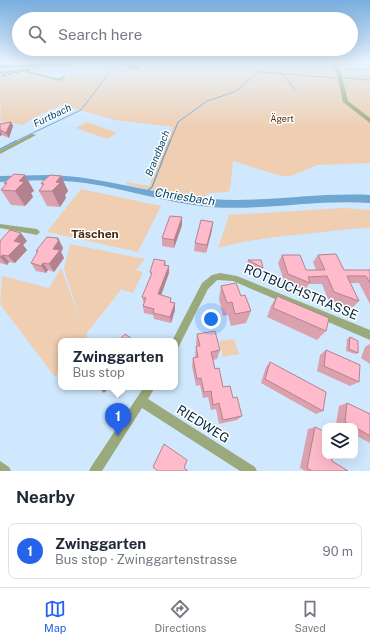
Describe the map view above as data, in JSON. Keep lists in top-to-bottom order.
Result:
{
  "streets": {
    "street": ["ROTBUCHSTRASSE", "RIEDWEG"]
  },
  "districts": ["Täschen"],
  "water": ["Furtbach", "Brandbach", "Chriesbach"],
  "parks": ["Ägert"],
  "page": {
    "search": "Search here",
    "popup": ["Zwinggarten", "Bus stop"],
    "pins": "1",
    "heading": "Nearby",
    "list": [
      {
        "mark": "1",
        "name": "Zwinggarten",
        "note": "Bus stop · Zwinggartenstrasse",
        "value": "90 m"
      }
    ],
    "nav": ["Map", "Directions", "Saved"]
  }
}
